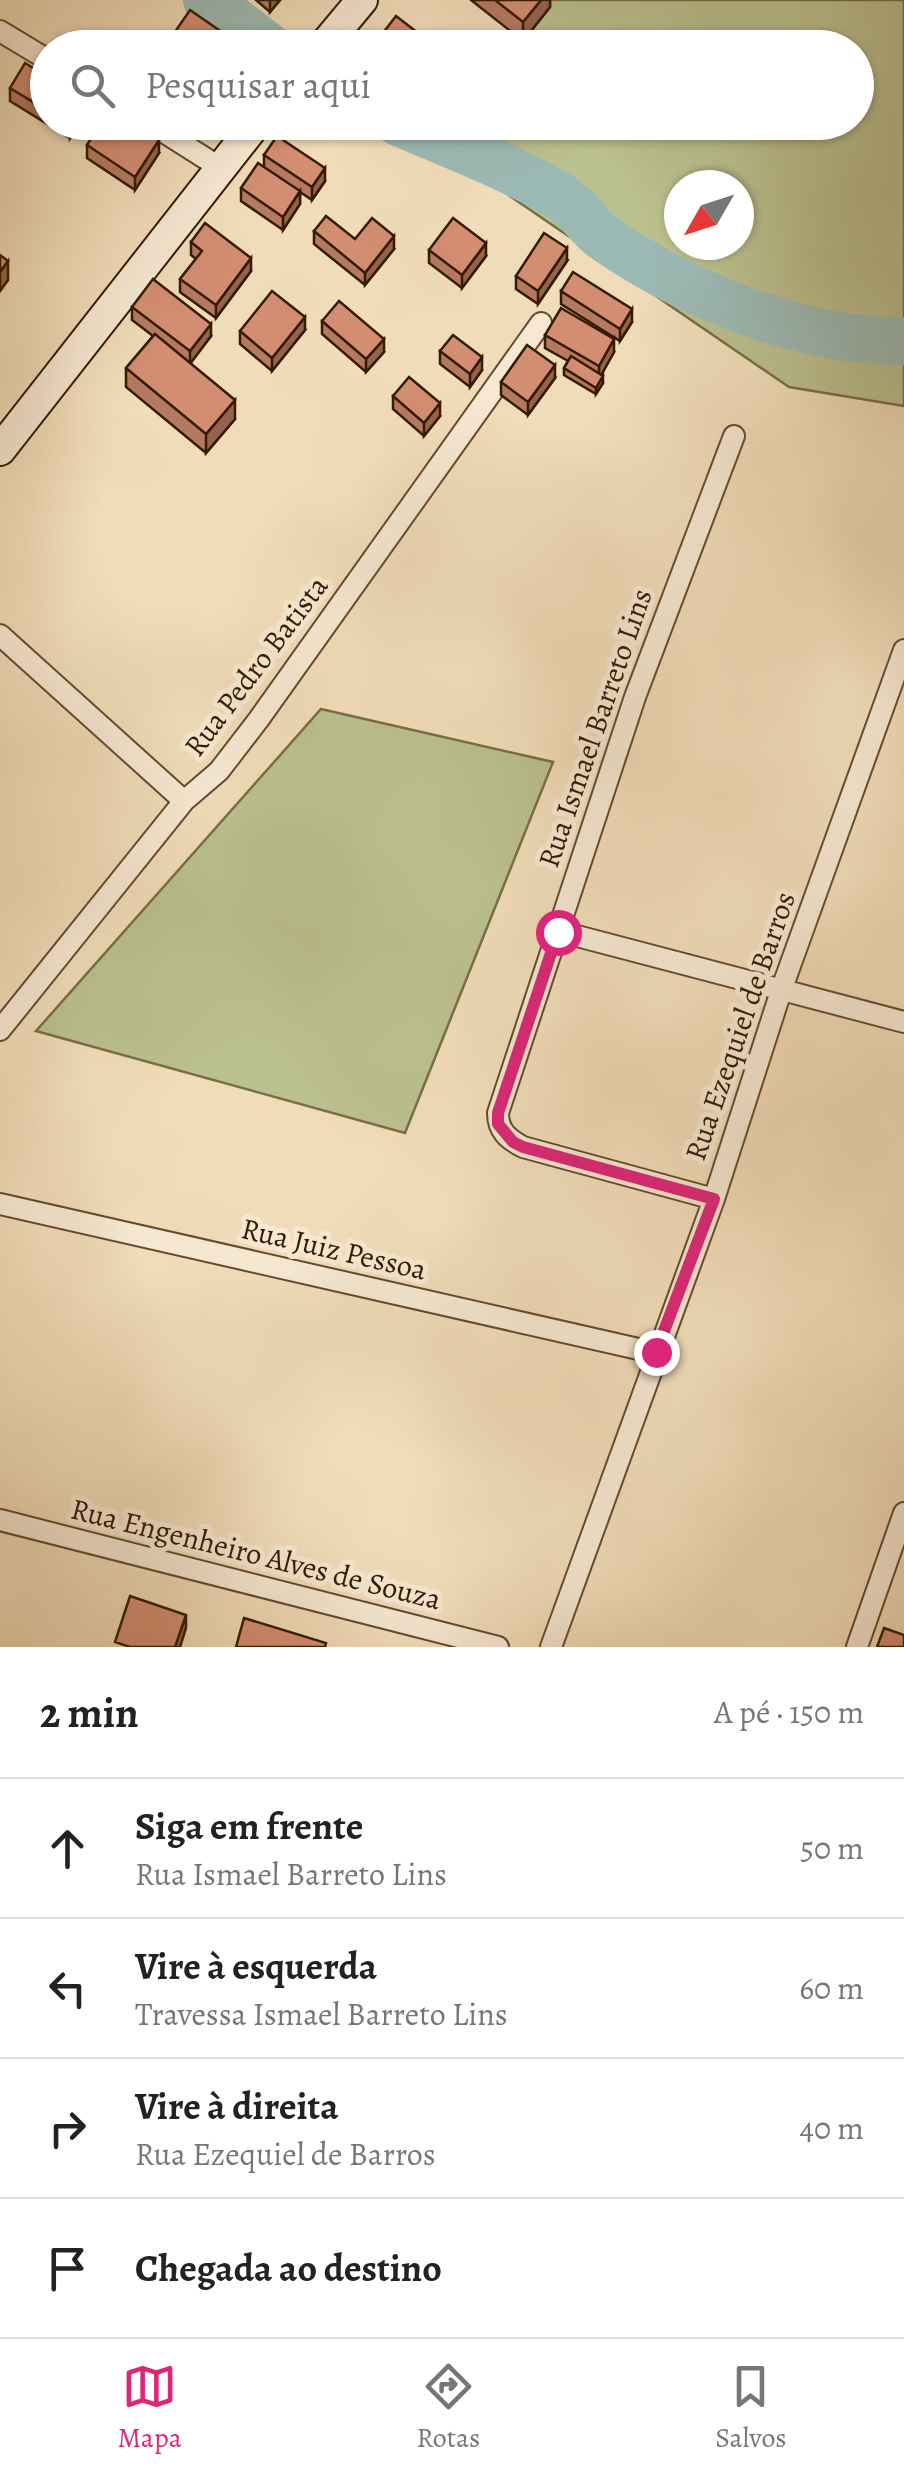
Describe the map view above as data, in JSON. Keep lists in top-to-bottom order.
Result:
{
  "streets": {
    "street": [
      "Rua Pedro Batista",
      "Rua Ismael Barreto Lins",
      "Rua Ezequiel de Barros",
      "Rua Juiz Pessoa",
      "Rua Engenheiro Alves de Souza"
    ]
  },
  "crossings": [
    ["Rua Ismael Barreto Lins", "Rua Ezequiel de Barros"],
    ["Rua Ezequiel de Barros", "Rua Juiz Pessoa"]
  ],
  "north": "bottom left",
  "page": {
    "search": "Pesquisar aqui",
    "heading": ["2 min", "A pé · 150 m"],
    "list": [
      ["Siga em frente", "Rua Ismael Barreto Lins", "50 m"],
      ["Vire à esquerda", "Travessa Ismael Barreto Lins", "60 m"],
      ["Vire à direita", "Rua Ezequiel de Barros", "40 m"],
      "Chegada ao destino"
    ],
    "nav": ["Mapa", "Rotas", "Salvos"]
  }
}
